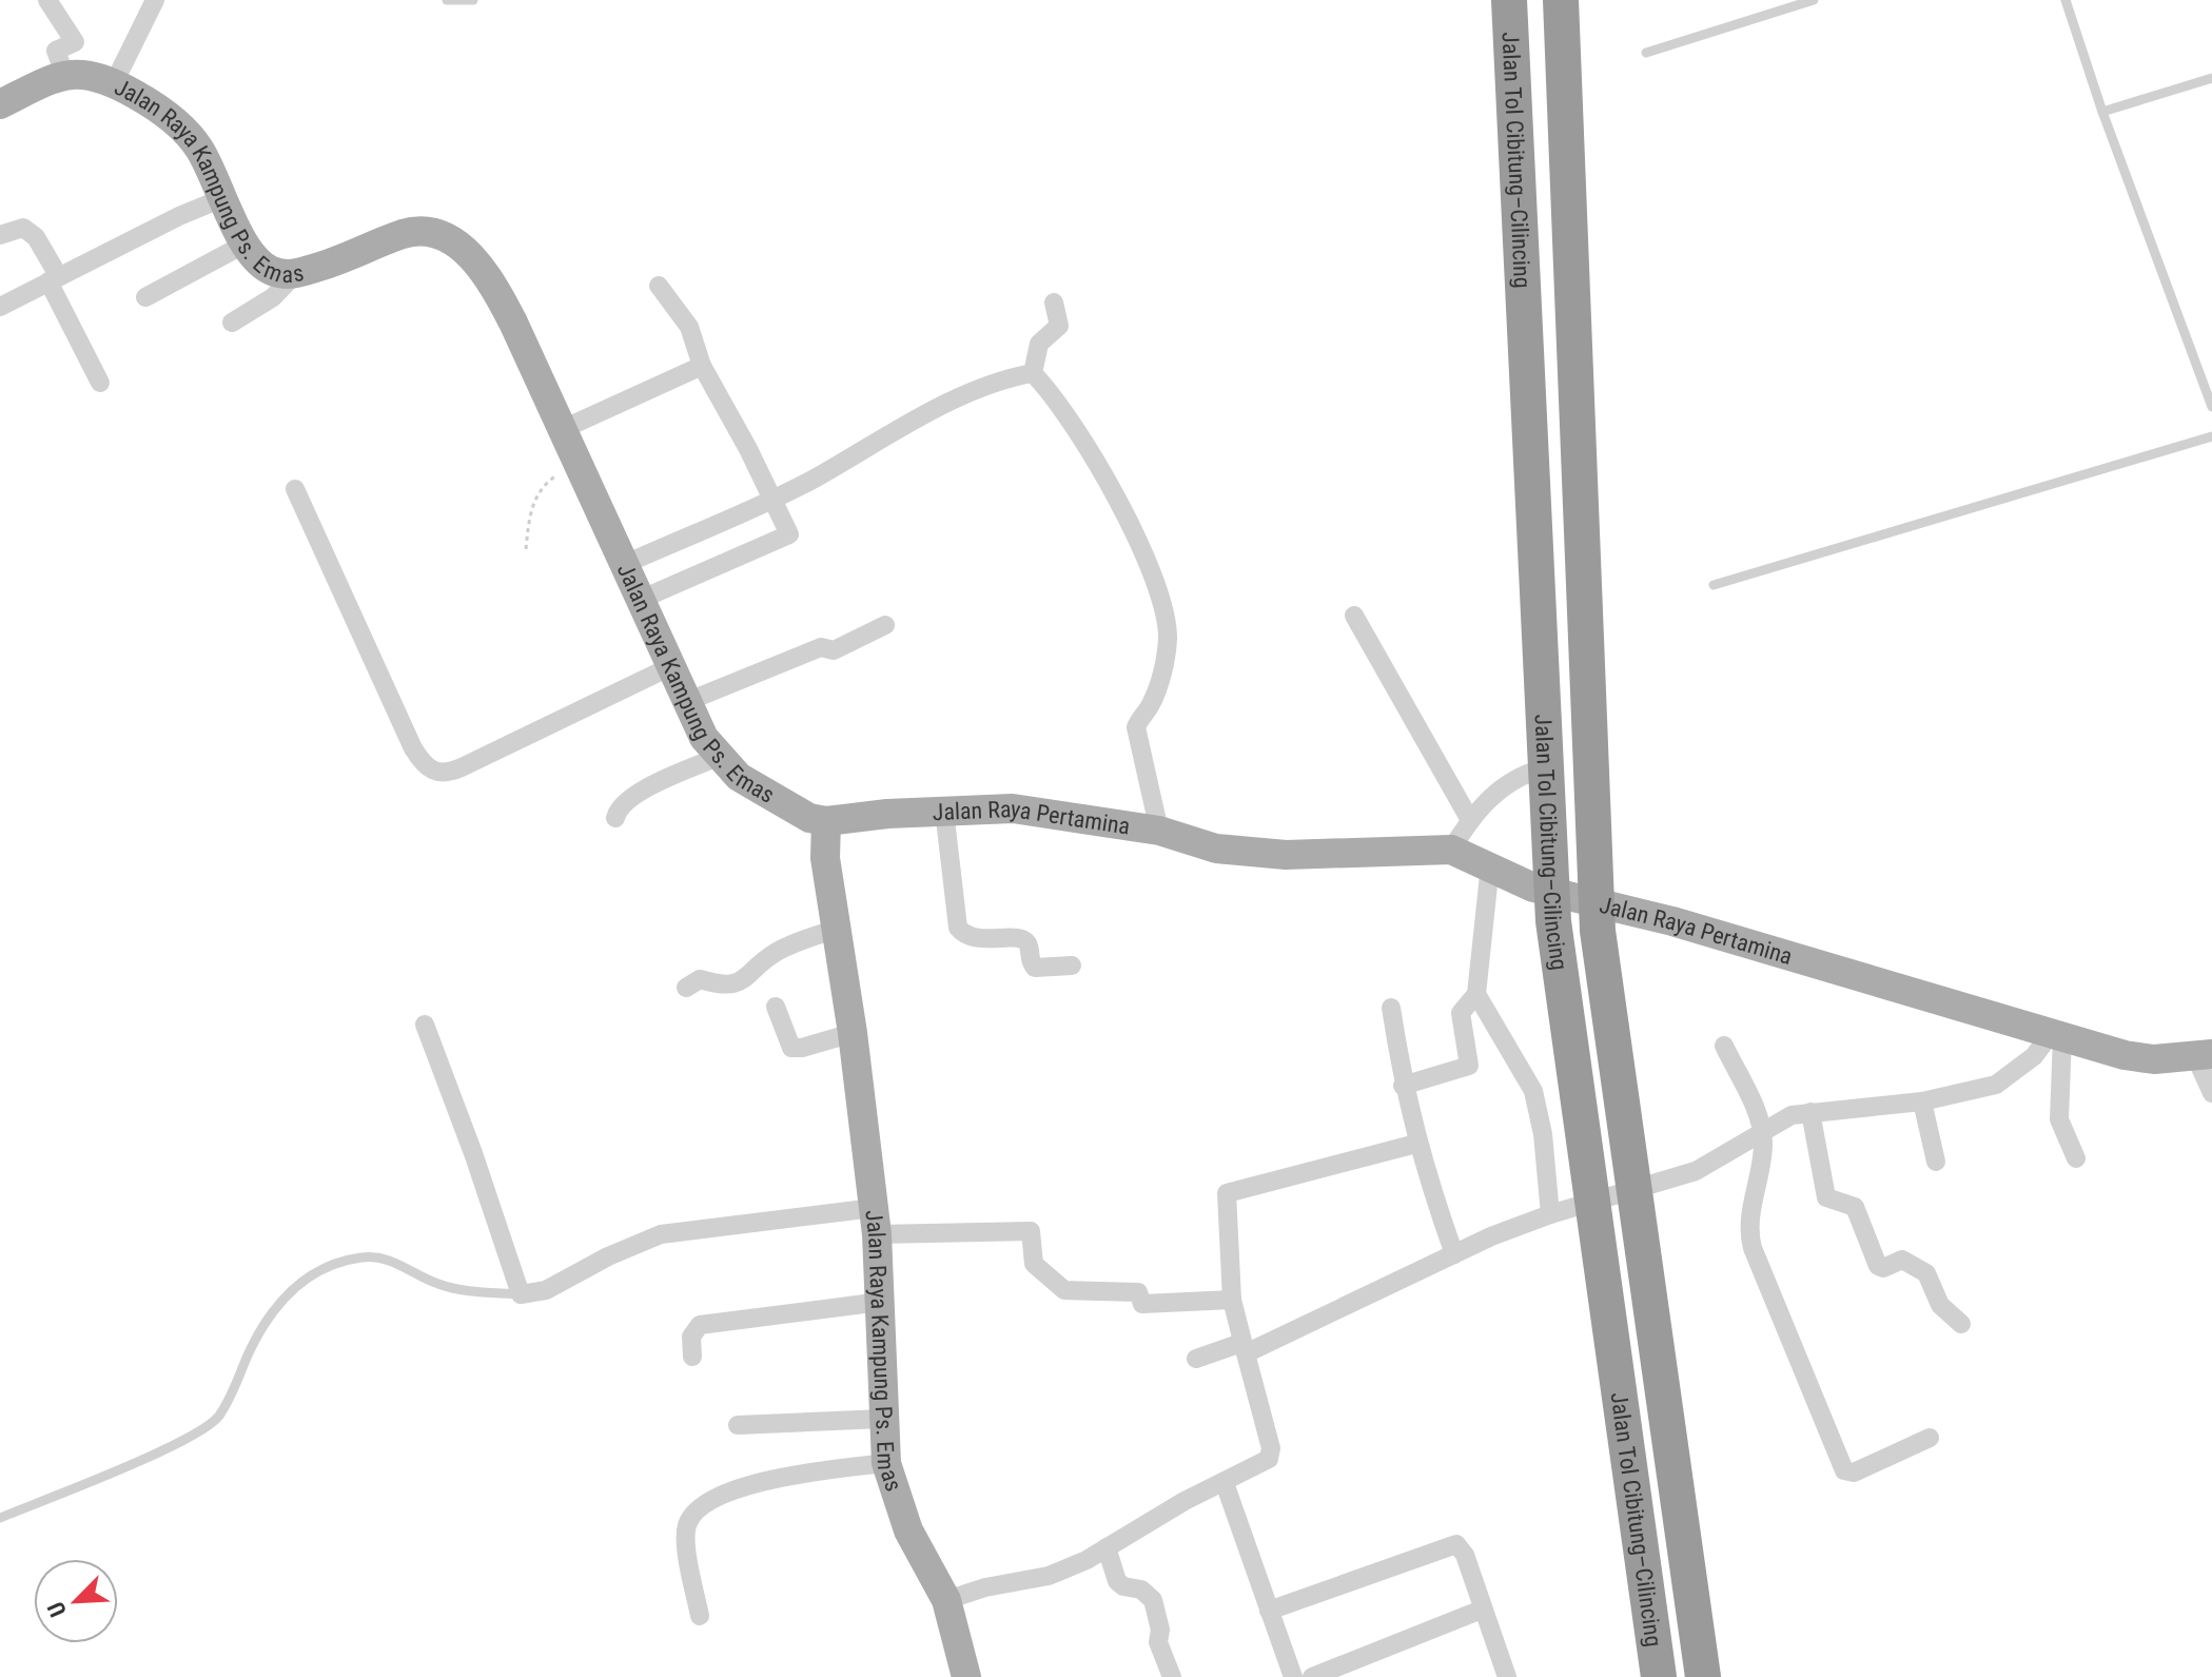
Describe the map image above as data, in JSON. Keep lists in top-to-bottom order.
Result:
{
  "streets": {
    "highway": ["Jalan Tol Cibitung–Cilincing"],
    "main road": ["Jalan Raya Kampung Ps. Emas", "Jalan Raya Pertamina"]
  },
  "crossings": [
    ["Jalan Raya Kampung Ps. Emas", "Jalan Raya Pertamina"]
  ],
  "north": "bottom left"
}
